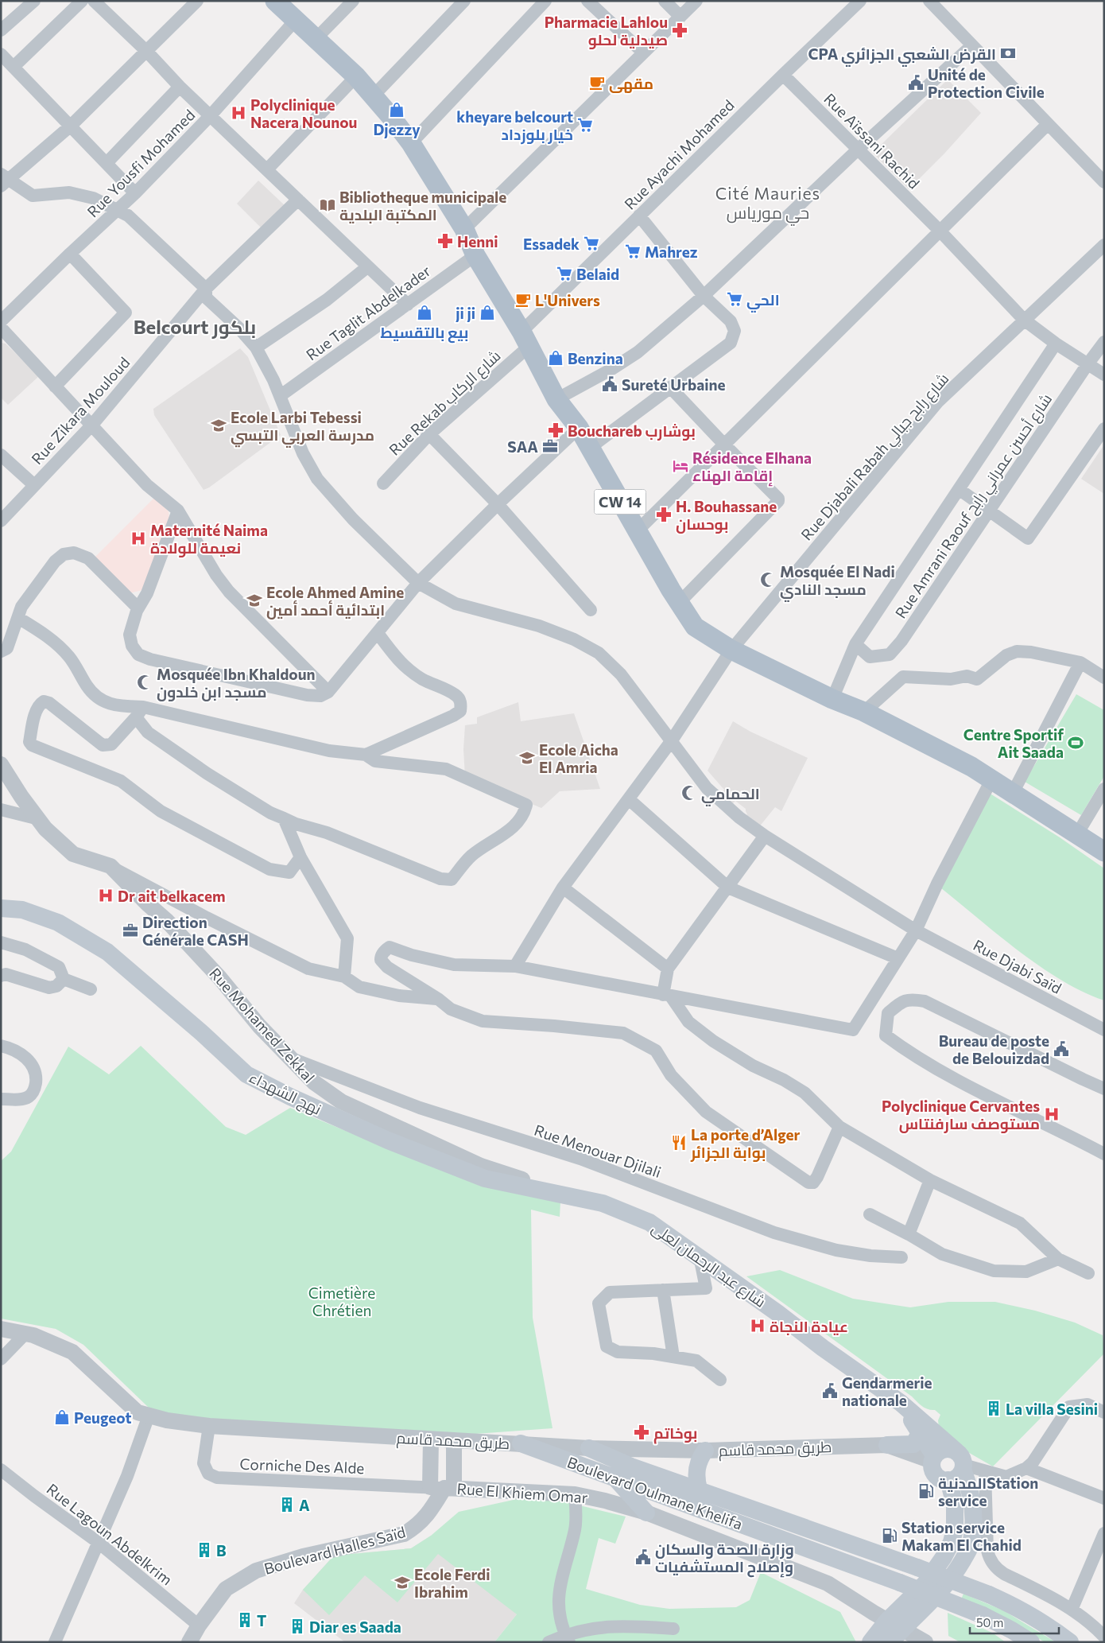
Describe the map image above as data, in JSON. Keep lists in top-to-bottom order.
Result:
{
  "streets": {
    "main road": [
      "CW 14",
      "نهج الشهداء",
      "شارع عبد الرحمان لعلى",
      "Boulevard Oulmane Khelifa"
    ],
    "street": [
      "Rue Aïssani Rachid",
      "Rue Ayachi Mohamed",
      "Rue Yousfi Mohamed",
      "Rue Taglit Abdelkader",
      "Rue Rekab شارع الركاب",
      "Rue Zikara Mouloud",
      "Rue Djabali Rabah شارع رابح جبالي",
      "Rue Amrani Raouf شارع أحسن عمراني رابح",
      "Rue Djabi Saïd",
      "Rue Mohamed Zekkal",
      "Rue Menouar Djilali",
      "طريق محمد قاسم",
      "Corniche Des Alde",
      "Rue El Khiem Omar",
      "Rue Lagoun Abdelkrim",
      "Boulevard Halles Saïd"
    ]
  },
  "crossings": [
    ["Rue Aïssani Rachid", "Rue Ayachi Mohamed"],
    ["Rue Aïssani Rachid", "Rue Djabali Rabah شارع رابح جبالي"],
    ["Rue Aïssani Rachid", "Rue Amrani Raouf شارع أحسن عمراني رابح"],
    ["Rue Ayachi Mohamed", "Rue Rekab شارع الركاب"],
    ["Rue Ayachi Mohamed", "CW 14"],
    ["Rue Yousfi Mohamed", "CW 14"],
    ["Rue Yousfi Mohamed", "Rue Djabi Saïd"],
    ["Rue Taglit Abdelkader", "CW 14"],
    ["Rue Taglit Abdelkader", "Rue Djabi Saïd"],
    ["Rue Rekab شارع الركاب", "CW 14"],
    ["Rue Zikara Mouloud", "Rue Djabi Saïd"],
    ["Rue Djabali Rabah شارع رابح جبالي", "CW 14"],
    ["Rue Djabali Rabah شارع رابح جبالي", "Rue Djabi Saïd"],
    ["Rue Mohamed Zekkal", "نهج الشهداء"],
    ["Rue Mohamed Zekkal", "Rue Menouar Djilali"],
    ["Rue Mohamed Zekkal", "شارع عبد الرحمان لعلى"],
    ["نهج الشهداء", "شارع عبد الرحمان لعلى"],
    ["شارع عبد الرحمان لعلى", "طريق محمد قاسم"],
    ["شارع عبد الرحمان لعلى", "Rue El Khiem Omar"],
    ["طريق محمد قاسم", "Corniche Des Alde"],
    ["طريق محمد قاسم", "Boulevard Oulmane Khelifa"],
    ["Corniche Des Alde", "Rue El Khiem Omar"],
    ["Corniche Des Alde", "Boulevard Halles Saïd"],
    ["Rue El Khiem Omar", "Boulevard Halles Saïd"],
    ["Rue Lagoun Abdelkrim", "Boulevard Halles Saïd"]
  ],
  "districts": ["Cité Mauries حي مورياس", "Belcourt بلكور"],
  "parks": ["Cimetière Chrétien"],
  "places": {
    "pharmacy": [
      "Pharmacie Lahlou صيدلية لحلو",
      "Henni",
      "Bouchareb بوشارب",
      "H. Bouhassane بوحسان",
      "بوخاتم"
    ],
    "bank": ["CPA القرض الشعبي الجزائري"],
    "cafe": ["مقهى", "L'Univers"],
    "public building": [
      "Unité de Protection Civile",
      "Sureté Urbaine",
      "Bureau de poste de Belouizdad",
      "Gendarmerie nationale",
      "وزارة الصحة والسكان وإصلاح المستشفيات"
    ],
    "shop": [
      "Djezzy",
      "بيع بالتقسيط",
      "ji ji",
      "Benzina",
      "Peugeot"
    ],
    "hospital": [
      "Polyclinique Nacera Nounou",
      "Maternité Naima نعيمة للولادة",
      "Dr ait belkacem",
      "Polyclinique Cervantes مستوصف سارفنتاس",
      "عيادة النجاة"
    ],
    "supermarket": [
      "kheyare belcourt خيار بلوزداد",
      "Essadek",
      "Mahrez",
      "Belaid",
      "الحي"
    ],
    "library": ["Bibliotheque municipale المكتبة البلدية"],
    "school or university": [
      "Ecole Larbi Tebessi مدرسة العربي التبسي",
      "Ecole Ahmed Amine ابتدائية أحمد أمين",
      "Ecole Aicha El Amria",
      "Ecole Ferdi Ibrahim"
    ],
    "office": ["SAA", "Direction Générale CASH"],
    "hotel": ["Résidence Elhana إقامة الهناء"],
    "mosque": ["Mosquée El Nadi مسجد النادي", "Mosquée Ibn Khaldoun مسجد ابن خلدون", "الحمامي"],
    "sports": ["Centre Sportif Ait Saada"],
    "restaurant": ["La porte d’Alger بوابة الجزائر"],
    "building": [
      "La villa Sesini",
      "A",
      "B",
      "T",
      "Diar es Saada"
    ],
    "fuel station": ["المدنيةStation service", "Station service Makam El Chahid"]
  },
  "scale_bar": "50 m"
}
